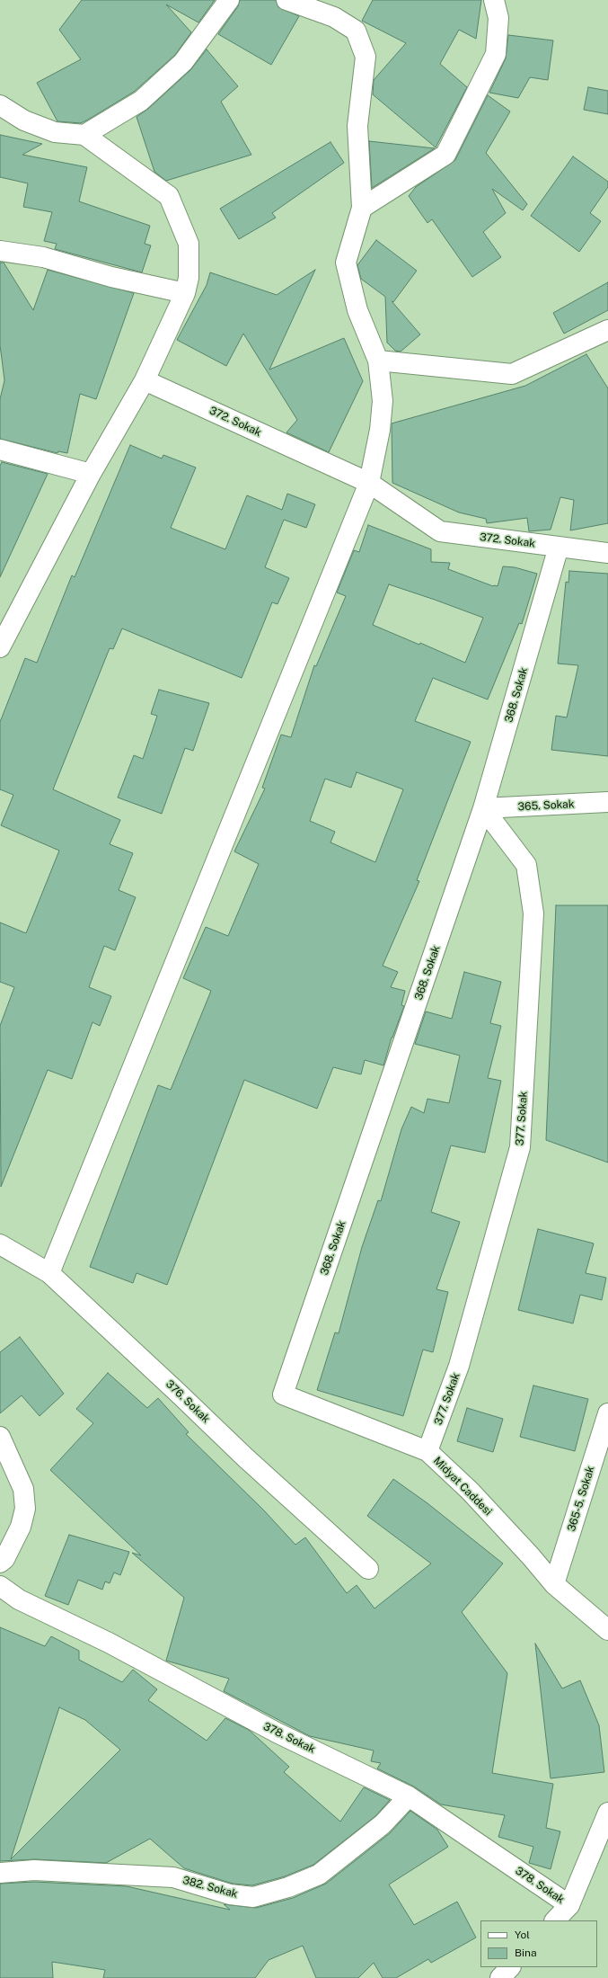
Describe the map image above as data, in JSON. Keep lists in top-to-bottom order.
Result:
{
  "streets": {
    "street": [
      "372. Sokak",
      "368. Sokak",
      "365. Sokak",
      "377. Sokak",
      "376. Sokak",
      "Midyat Caddesi",
      "365-5. Sokak",
      "378. Sokak",
      "382. Sokak"
    ]
  },
  "crossings": [
    ["372. Sokak", "368. Sokak"],
    ["368. Sokak", "365. Sokak"],
    ["368. Sokak", "377. Sokak"],
    ["368. Sokak", "Midyat Caddesi"],
    ["365. Sokak", "377. Sokak"],
    ["377. Sokak", "Midyat Caddesi"],
    ["Midyat Caddesi", "365-5. Sokak"],
    ["378. Sokak", "382. Sokak"]
  ],
  "legend": ["Yol", "Bina"]
}
